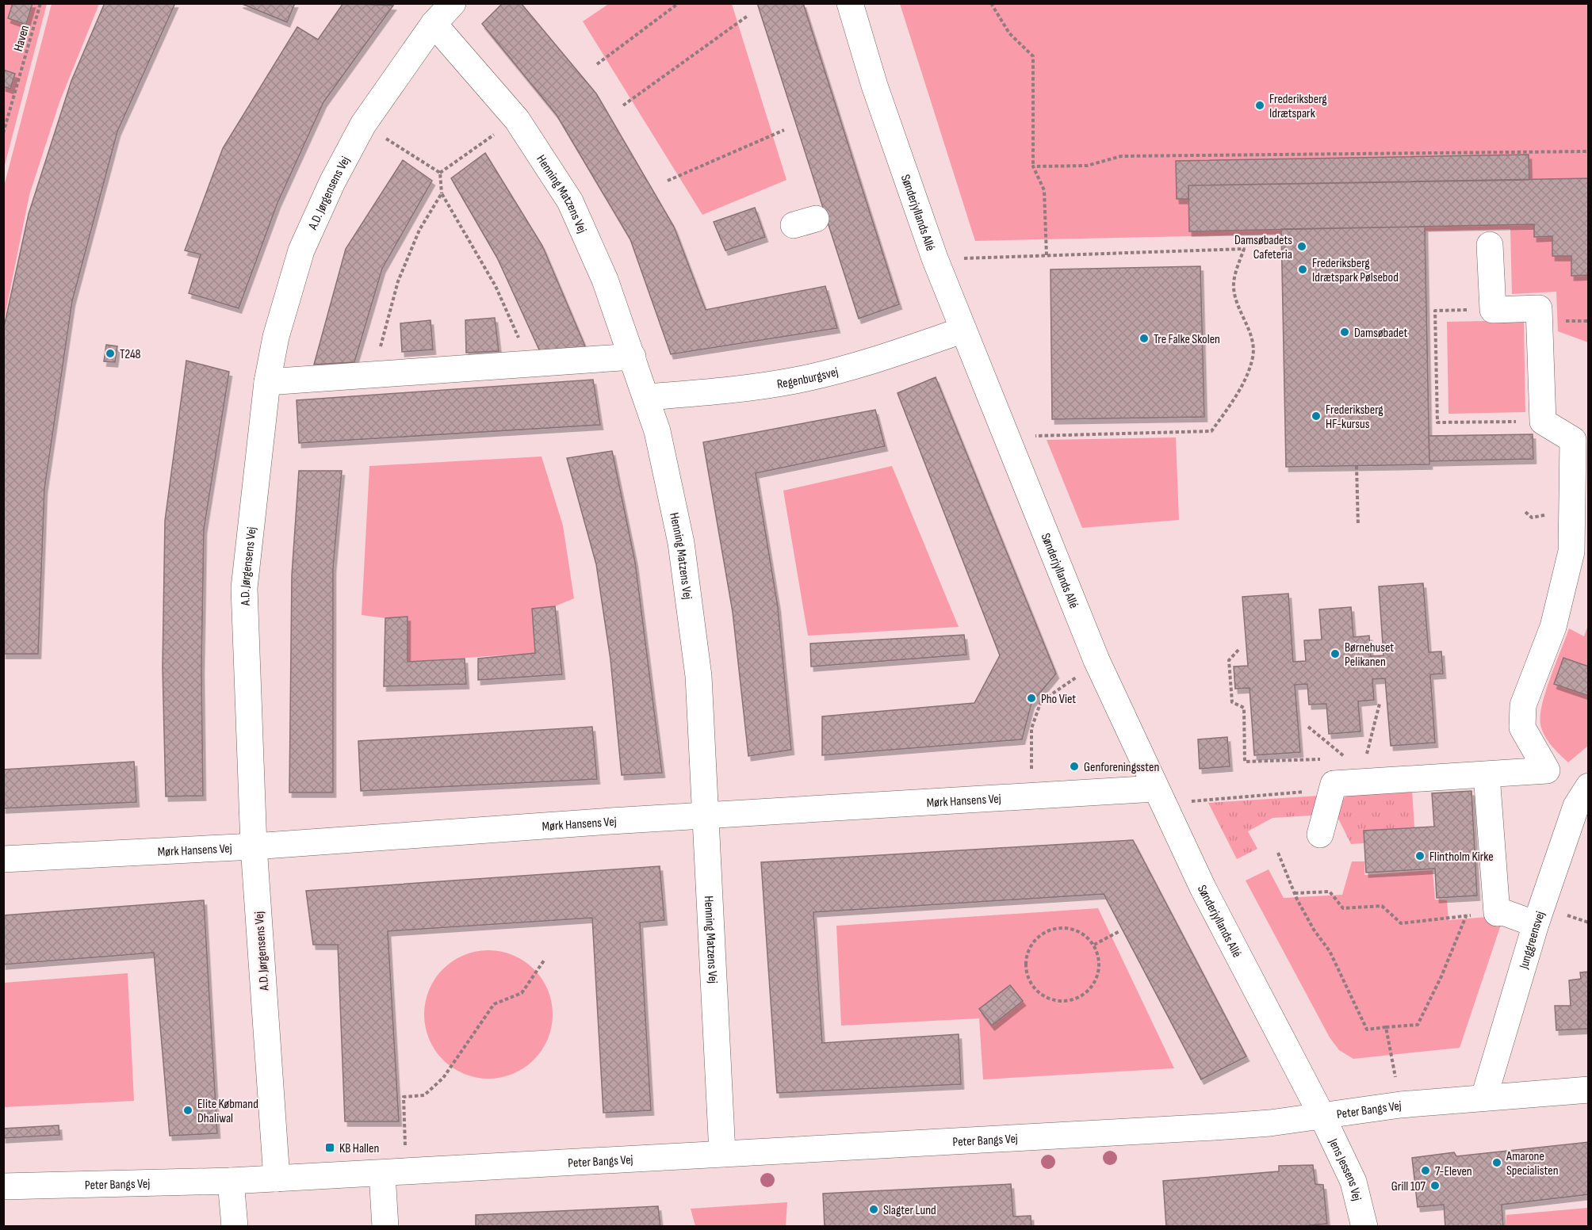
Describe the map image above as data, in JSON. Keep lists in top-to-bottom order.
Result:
{
  "streets": {
    "street": [
      "A.D. Jørgensens Vej",
      "Henning Matzens Vej",
      "Sønderjyllands Allé",
      "Regenburgsvej",
      "Mørk Hansens Vej",
      "Junggreensvej",
      "Peter Bangs Vej",
      "Jens Jessens Vej"
    ],
    "path": ["Haven"]
  },
  "crossings": [
    ["A.D. Jørgensens Vej", "Henning Matzens Vej"],
    ["A.D. Jørgensens Vej", "Mørk Hansens Vej"],
    ["A.D. Jørgensens Vej", "Peter Bangs Vej"],
    ["Henning Matzens Vej", "Regenburgsvej"],
    ["Henning Matzens Vej", "Mørk Hansens Vej"],
    ["Henning Matzens Vej", "Peter Bangs Vej"],
    ["Sønderjyllands Allé", "Regenburgsvej"],
    ["Sønderjyllands Allé", "Mørk Hansens Vej"],
    ["Sønderjyllands Allé", "Peter Bangs Vej"],
    ["Sønderjyllands Allé", "Jens Jessens Vej"],
    ["Junggreensvej", "Peter Bangs Vej"],
    ["Peter Bangs Vej", "Jens Jessens Vej"]
  ],
  "places": {
    "other": [
      "Frederiksberg Idrætspark",
      "Damsøbadets Cafeteria",
      "Frederiksberg Idrætspark Pølsebod",
      "Damsøbadet",
      "Tre Falke Skolen",
      "T248",
      "Frederiksberg HF-kursus",
      "Børnehuset Pelikanen",
      "Pho Viet",
      "Genforeningssten",
      "Flintholm Kirke",
      "Elite Købmand Dhaliwal",
      "Amarone Specialisten",
      "7-Eleven",
      "Grill 107",
      "Slagter Lund"
    ],
    "transit": ["KB Hallen"]
  }
}
